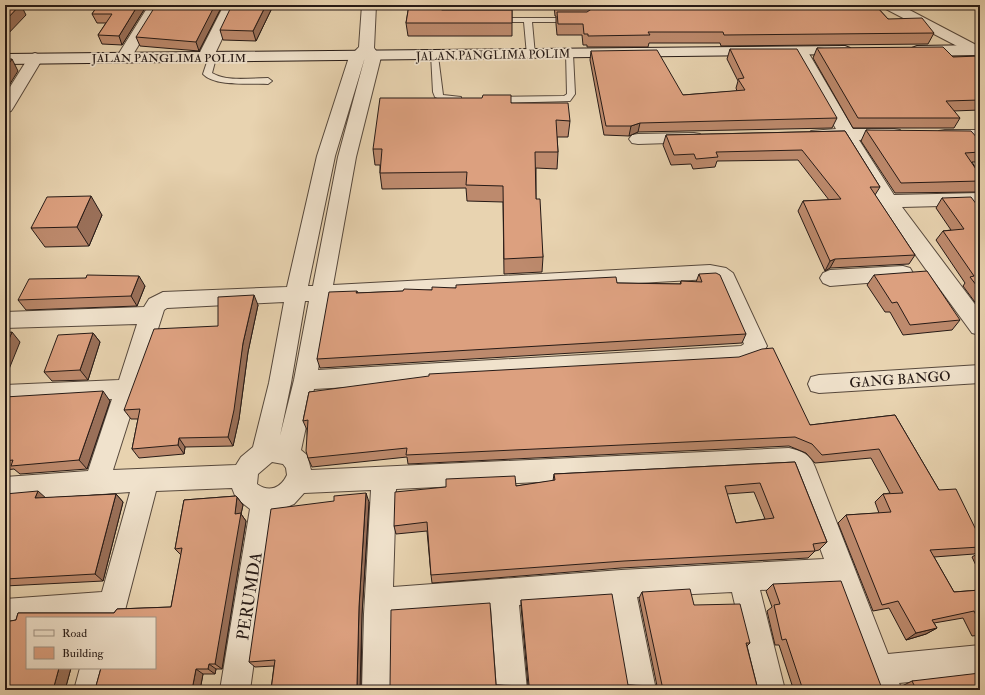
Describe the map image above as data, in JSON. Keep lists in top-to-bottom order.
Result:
{
  "streets": {
    "street": ["JALAN PANGLIMA POLIM", "GANG BANGO", "PERUMDA"]
  },
  "legend": ["Road", "Building"]
}
